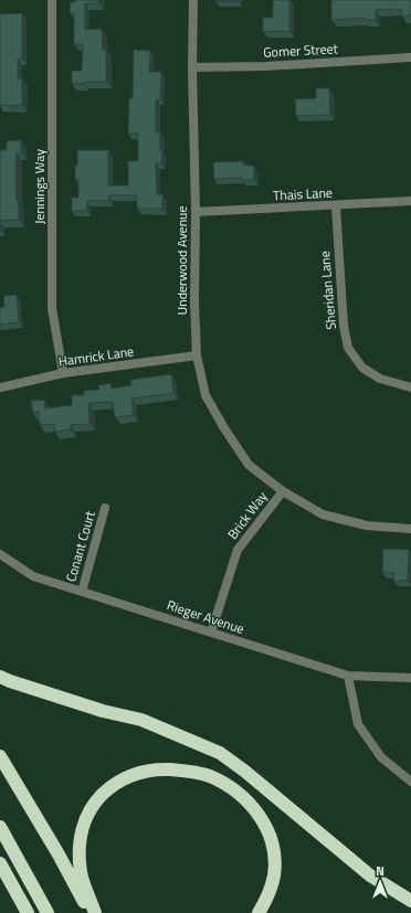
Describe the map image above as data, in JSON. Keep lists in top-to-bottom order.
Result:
{
  "streets": {
    "street": [
      "Gomer Street",
      "Jennings Way",
      "Thais Lane",
      "Underwood Avenue",
      "Sheridan Lane",
      "Hamrick Lane",
      "Brick Way",
      "Conant Court",
      "Rieger Avenue"
    ]
  },
  "crossings": [
    ["Gomer Street", "Underwood Avenue"],
    ["Jennings Way", "Hamrick Lane"],
    ["Thais Lane", "Underwood Avenue"],
    ["Thais Lane", "Sheridan Lane"],
    ["Underwood Avenue", "Hamrick Lane"],
    ["Underwood Avenue", "Brick Way"],
    ["Brick Way", "Rieger Avenue"],
    ["Conant Court", "Rieger Avenue"]
  ],
  "north": "top"
}
